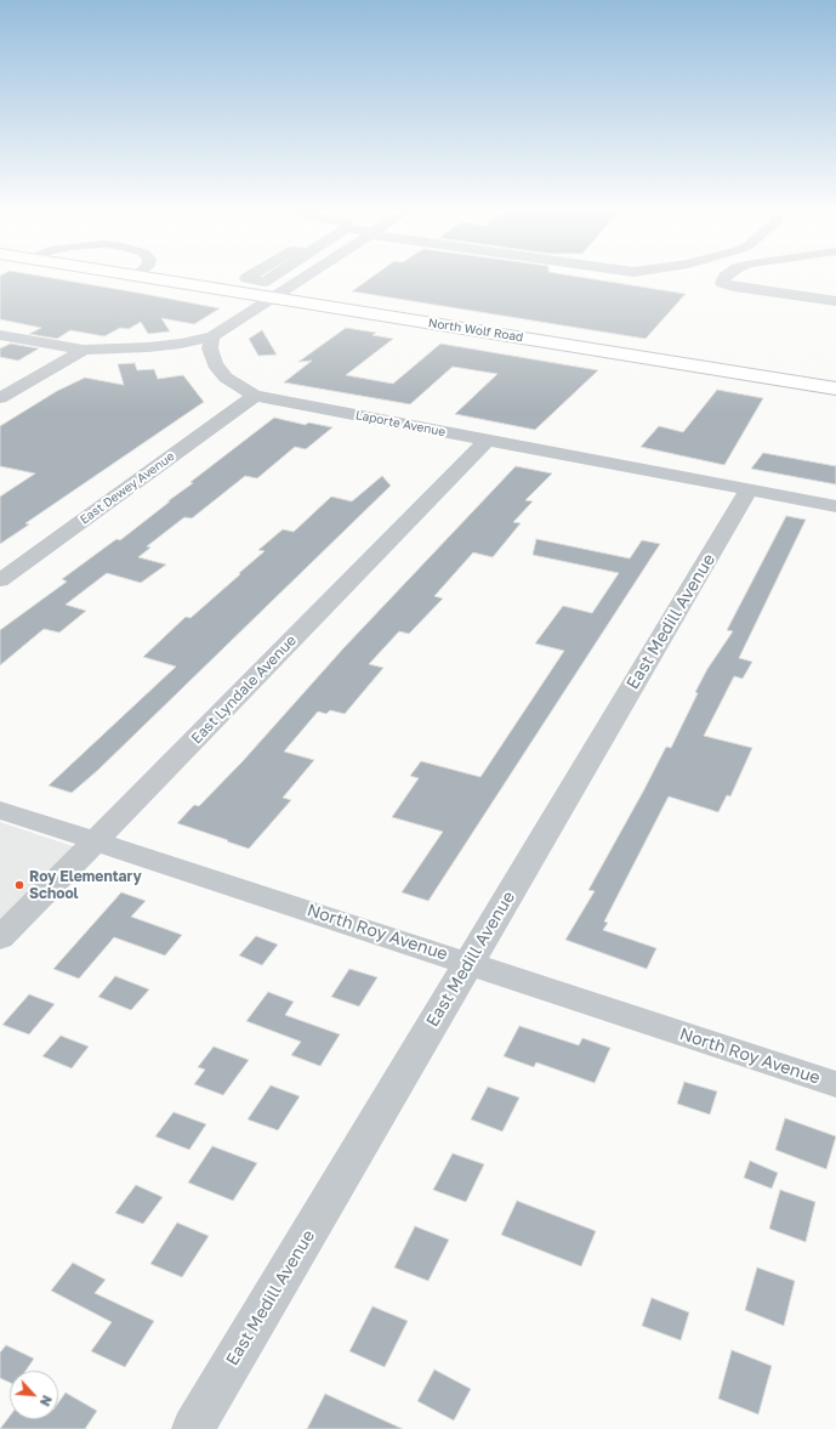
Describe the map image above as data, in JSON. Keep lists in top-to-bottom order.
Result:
{
  "streets": {
    "main road": ["North Wolf Road"],
    "street": [
      "Laporte Avenue",
      "East Dewey Avenue",
      "East Medill Avenue",
      "East Lyndale Avenue",
      "North Roy Avenue"
    ]
  },
  "crossings": [
    ["Laporte Avenue", "East Dewey Avenue"],
    ["Laporte Avenue", "East Medill Avenue"],
    ["Laporte Avenue", "East Lyndale Avenue"],
    ["East Medill Avenue", "North Roy Avenue"],
    ["East Lyndale Avenue", "North Roy Avenue"]
  ],
  "places": ["Roy Elementary School"],
  "north": "bottom right"
}
